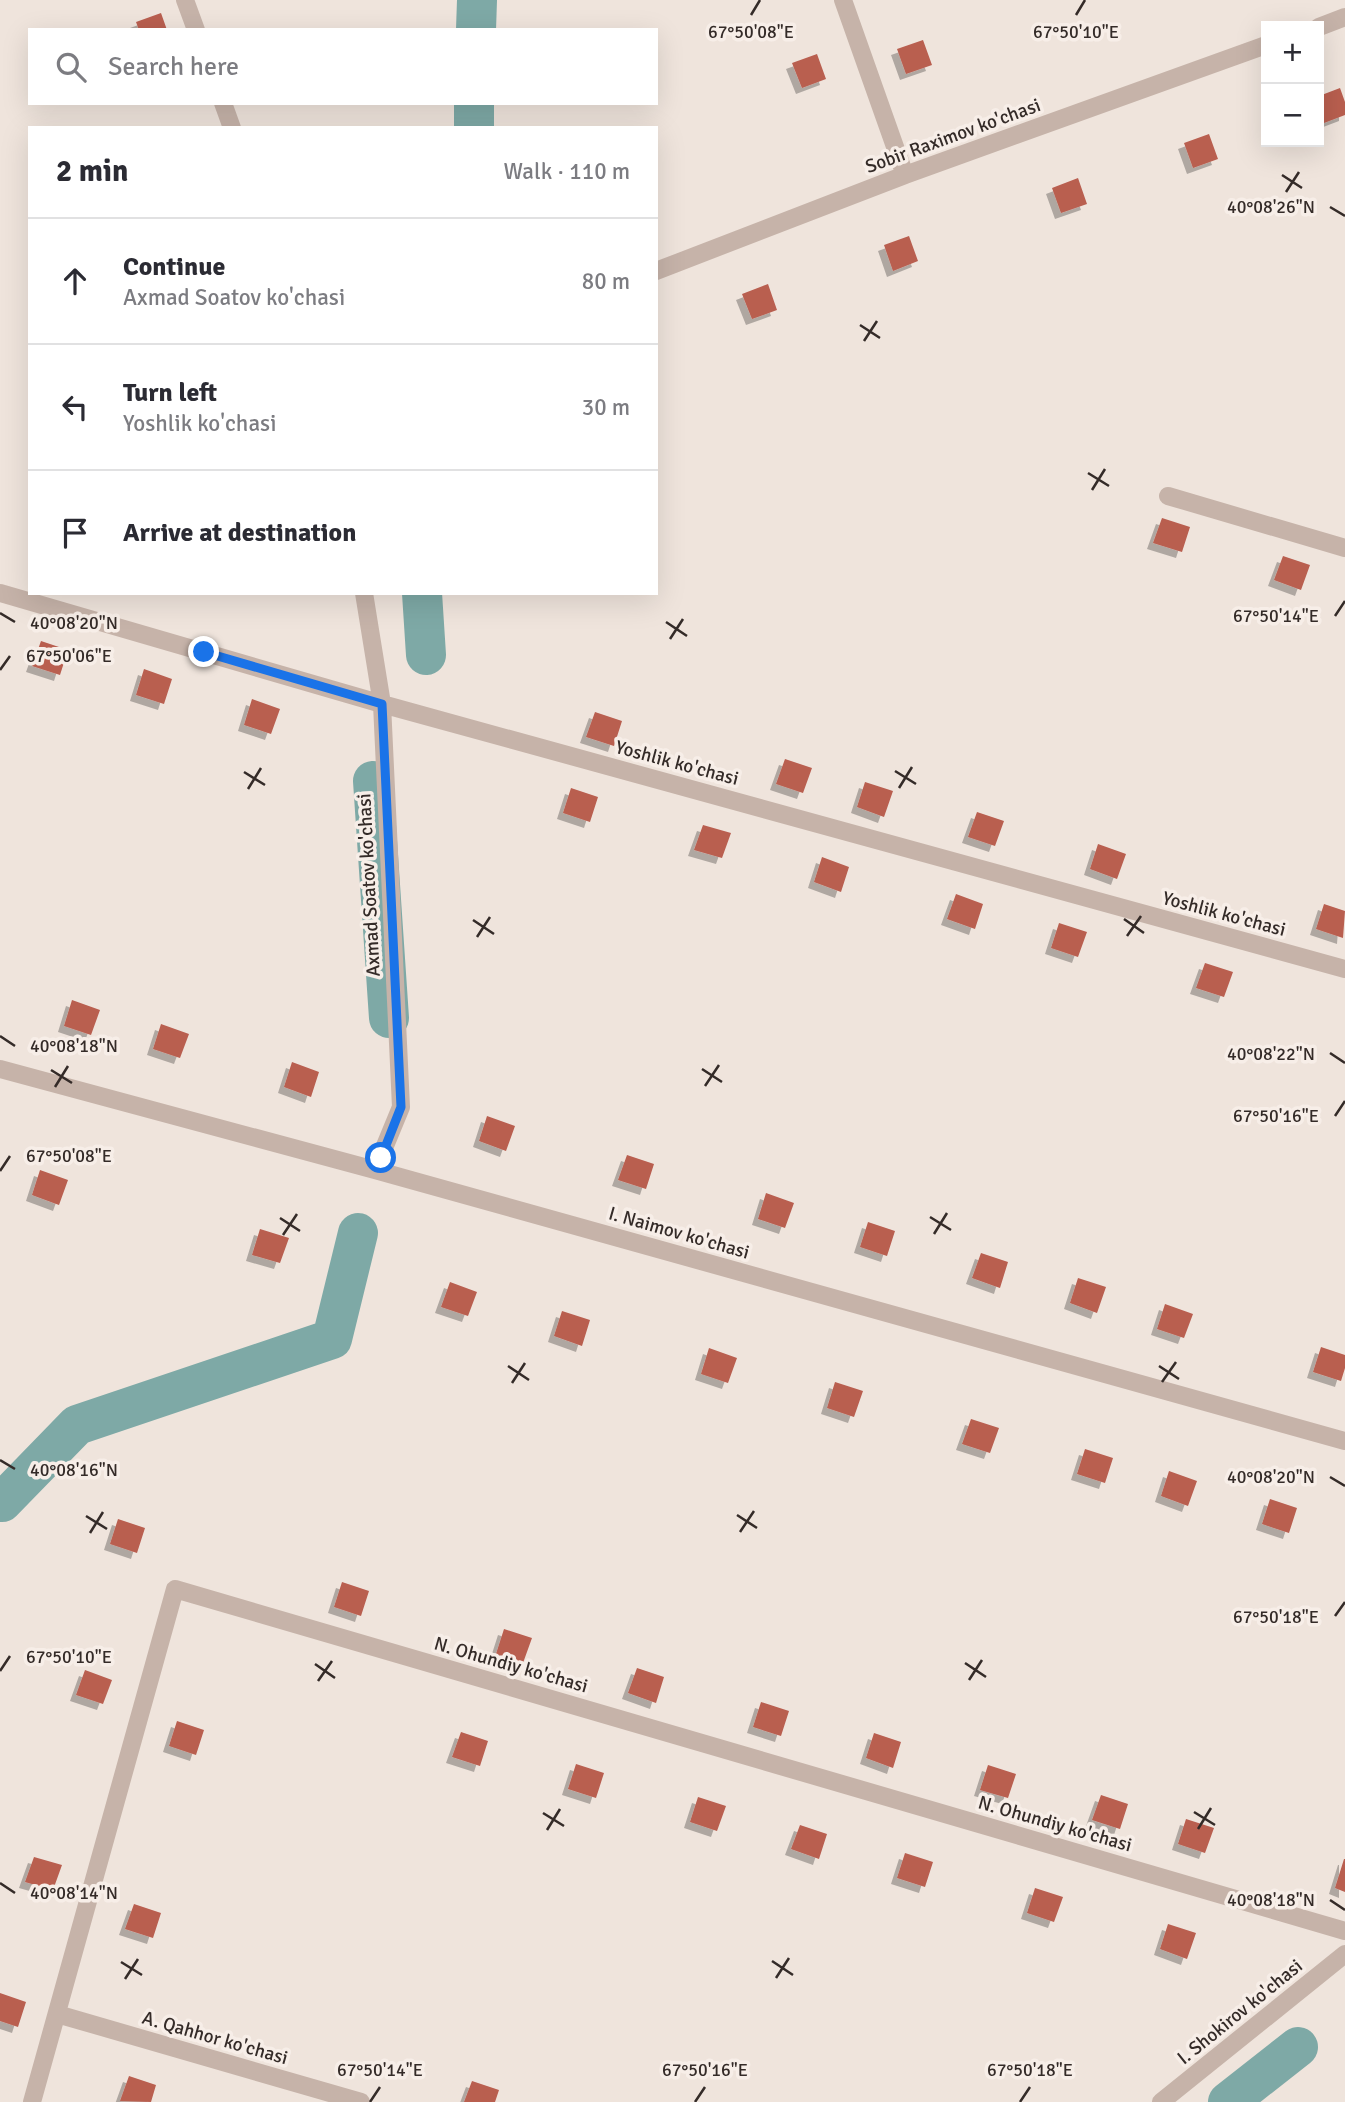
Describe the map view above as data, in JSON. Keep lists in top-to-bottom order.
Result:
{
  "streets": {
    "street": [
      "Sobir Raximov ko'chasi",
      "Yoshlik ko'chasi",
      "Axmad Soatov ko'chasi",
      "I. Naimov ko'chasi",
      "N. Ohundiy ko'chasi",
      "I. Shokirov ko'chasi",
      "A. Qahhor ko'chasi"
    ]
  },
  "crossings": [
    ["Yoshlik ko'chasi", "Axmad Soatov ko'chasi"],
    ["Axmad Soatov ko'chasi", "I. Naimov ko'chasi"],
    ["N. Ohundiy ko'chasi", "A. Qahhor ko'chasi"]
  ],
  "page": {
    "map_buttons": ["+", "−"],
    "search": "Search here",
    "heading": ["2 min", "Walk · 110 m"],
    "list": [
      ["Continue", "Axmad Soatov ko'chasi", "80 m"],
      ["Turn left", "Yoshlik ko'chasi", "30 m"],
      "Arrive at destination"
    ]
  },
  "coordinates": [
    "67°50'08\"E",
    "67°50'10\"E",
    "40°08'26\"N",
    "67°50'14\"E",
    "40°08'20\"N",
    "67°50'06\"E",
    "40°08'18\"N",
    "40°08'22\"N",
    "67°50'16\"E",
    "40°08'16\"N",
    "67°50'18\"E",
    "40°08'14\"N"
  ]
}
